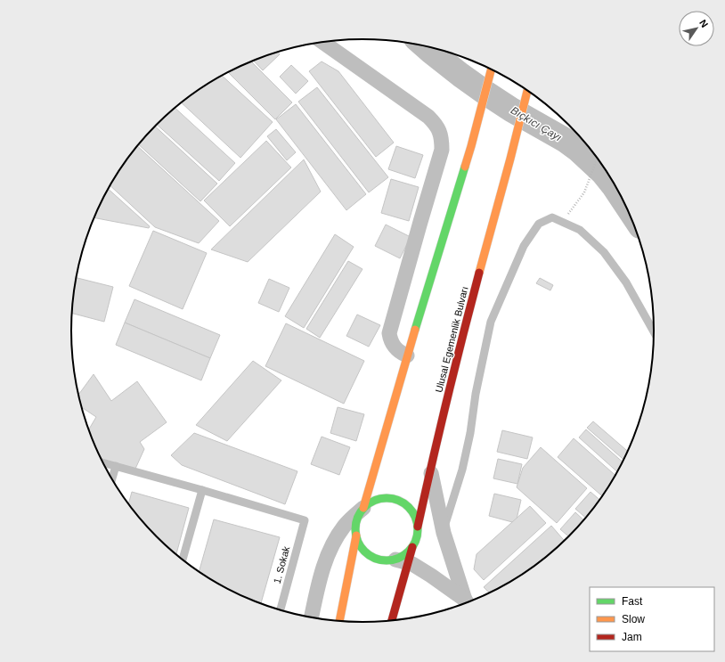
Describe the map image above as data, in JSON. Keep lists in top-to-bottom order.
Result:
{
  "streets": {
    "highway": ["Ulusal Egemenlik Bulvarı"],
    "lane": ["1. Sokak"]
  },
  "water": ["Bıçkıcı Çayı"],
  "legend": ["Fast", "Slow", "Jam"],
  "north": "top right"
}
